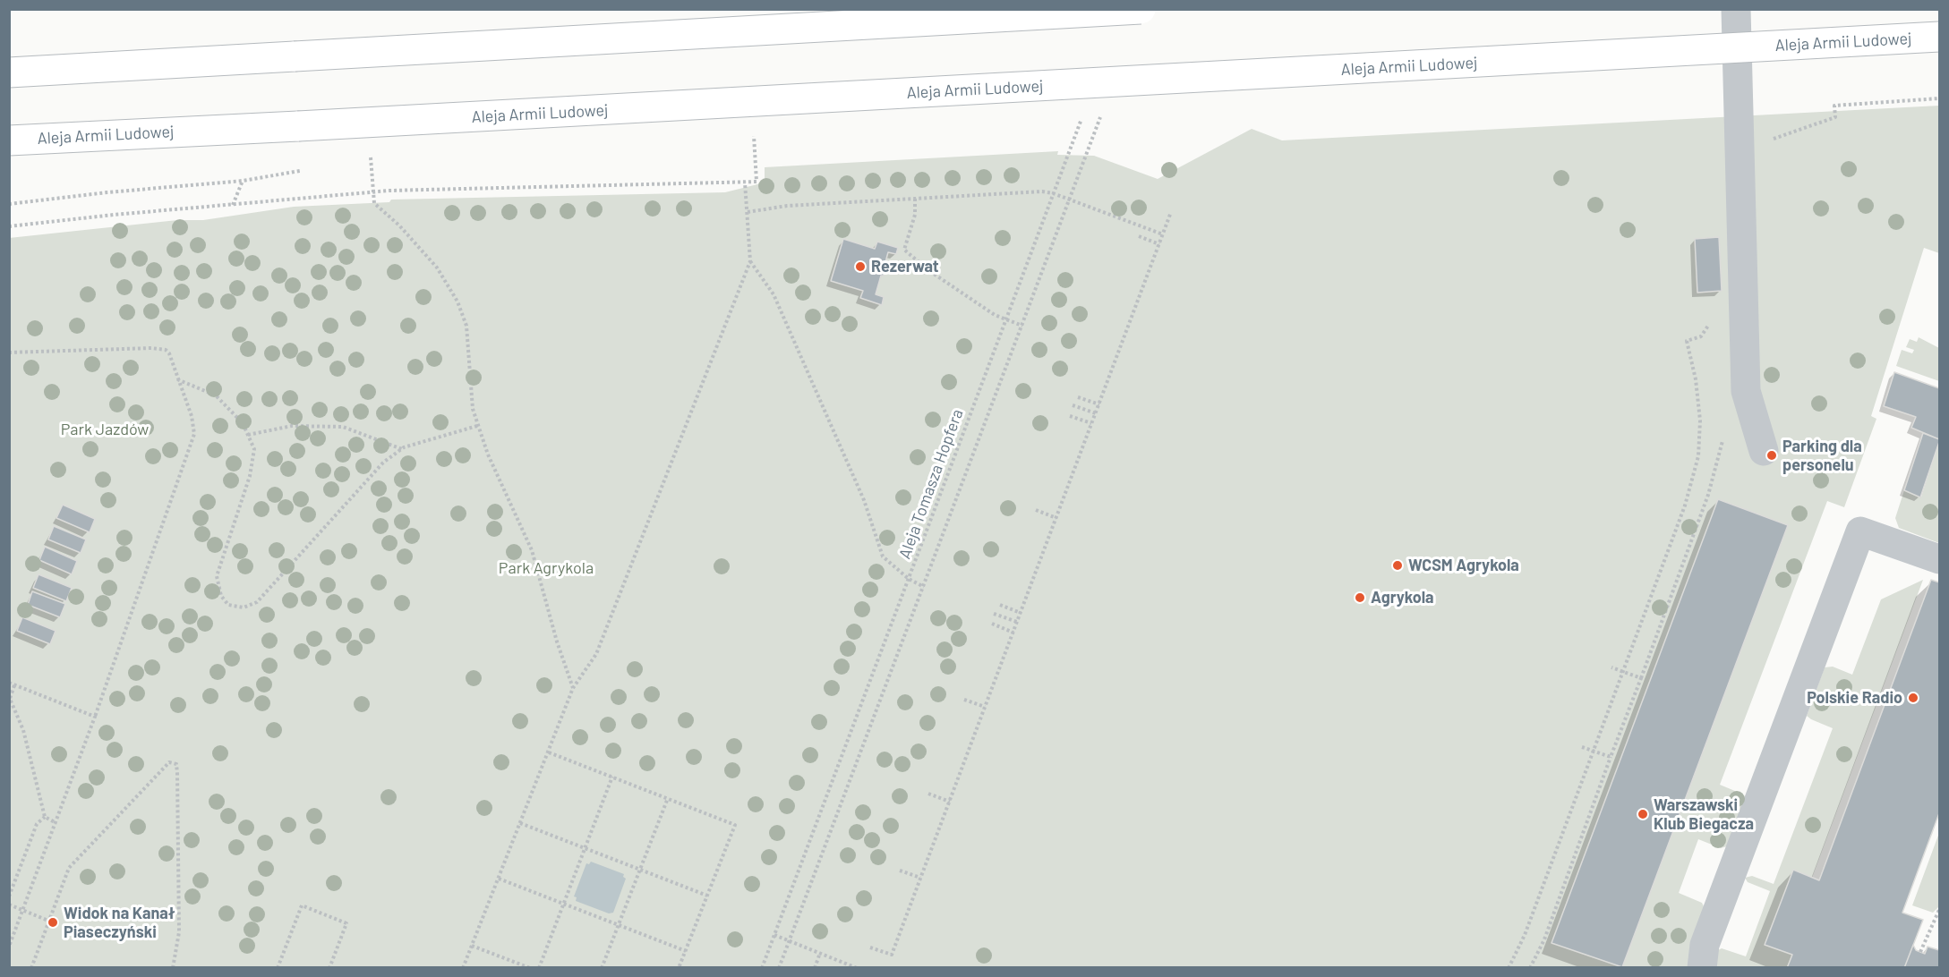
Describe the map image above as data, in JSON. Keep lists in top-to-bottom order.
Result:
{
  "streets": {
    "main road": ["Aleja Armii Ludowej"],
    "path": ["Aleja Tomasza Hopfera"]
  },
  "parks": ["Park Jazdów", "Park Agrykola"],
  "places": [
    "Rezerwat",
    "Parking dla personelu",
    "WCSM Agrykola",
    "Agrykola",
    "Polskie Radio",
    "Warszawski Klub Biegacza",
    "Widok na Kanał Piaseczyński"
  ]
}
